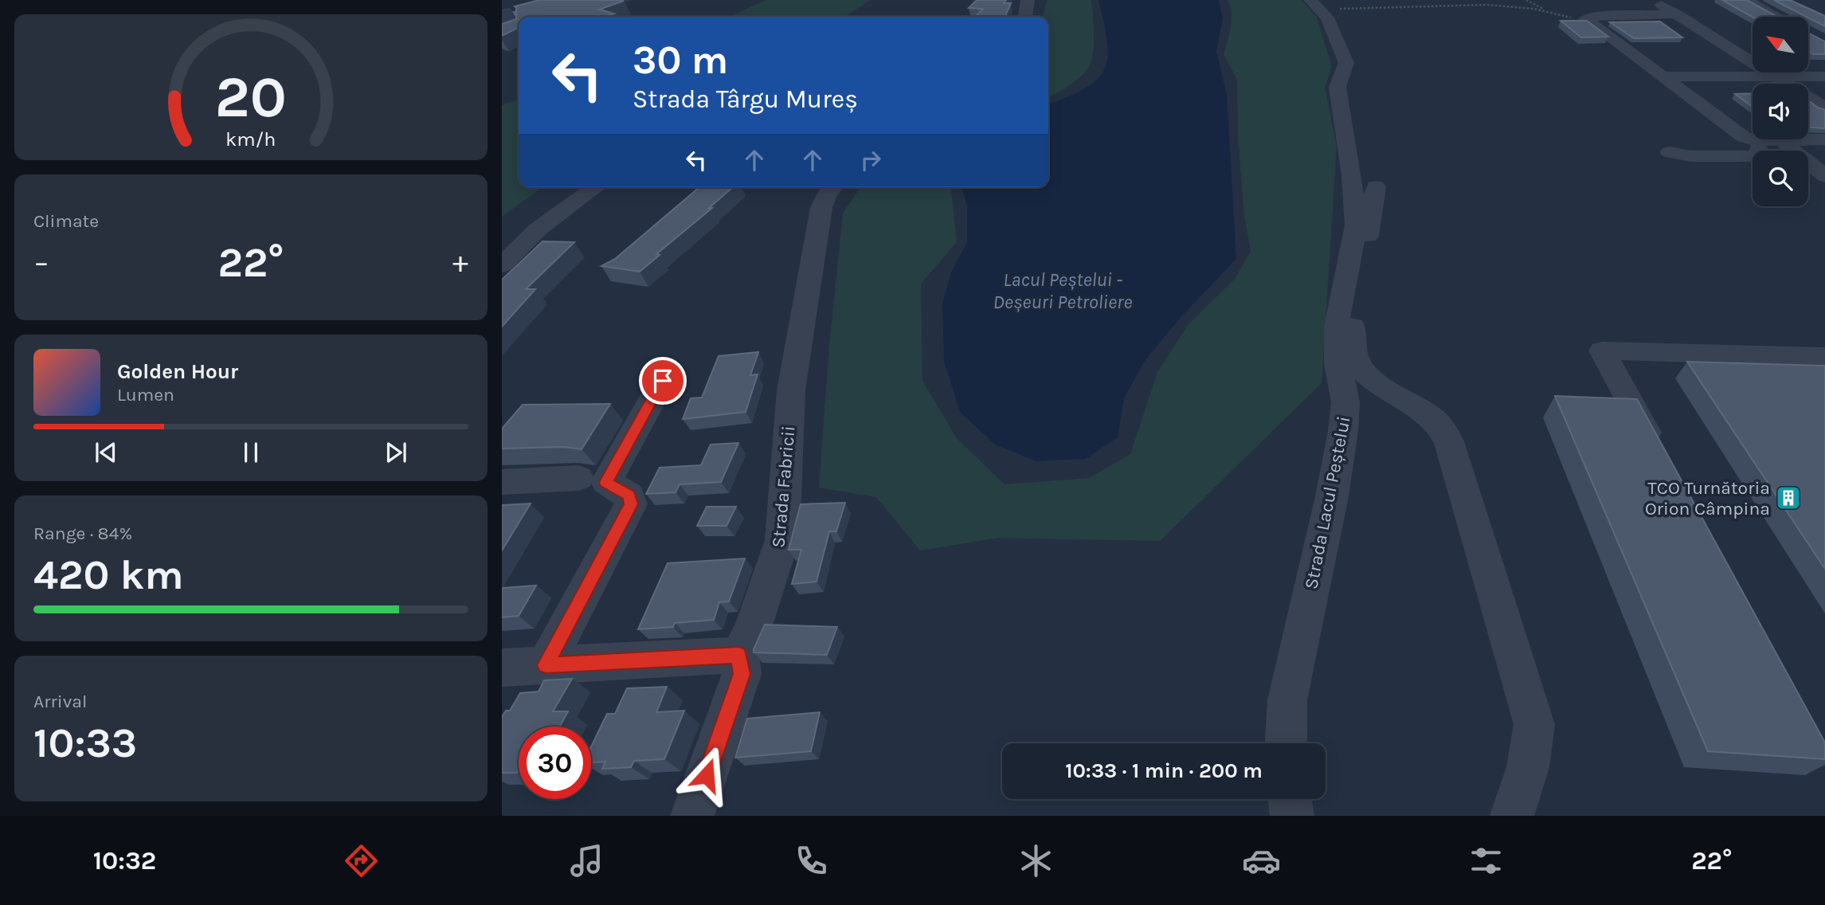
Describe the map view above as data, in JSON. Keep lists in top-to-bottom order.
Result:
{
  "streets": {
    "street": ["Strada Fabricii", "Strada Lacul Peștelui"]
  },
  "water": ["Lacul Peștelui - Deșeuri Petroliere"],
  "places": {
    "building": ["TCO Turnătoria Orion Câmpina"]
  },
  "north": "top left",
  "page": {
    "turn": ["30 m", "Strada Târgu Mureș"],
    "tile": [
      "Climate",
      ["Range · 84%", "420 km"],
      ["Arrival", "10:33"]
    ],
    "heat": ["−", "22°", "+"],
    "song": ["Golden Hour", "Lumen"],
    "limit": "30",
    "trip": "10:33 · 1 min · 200 m",
    "tabs": ["10:32", "22°"],
    "gauge": ["20", "km/h"]
  }
}
